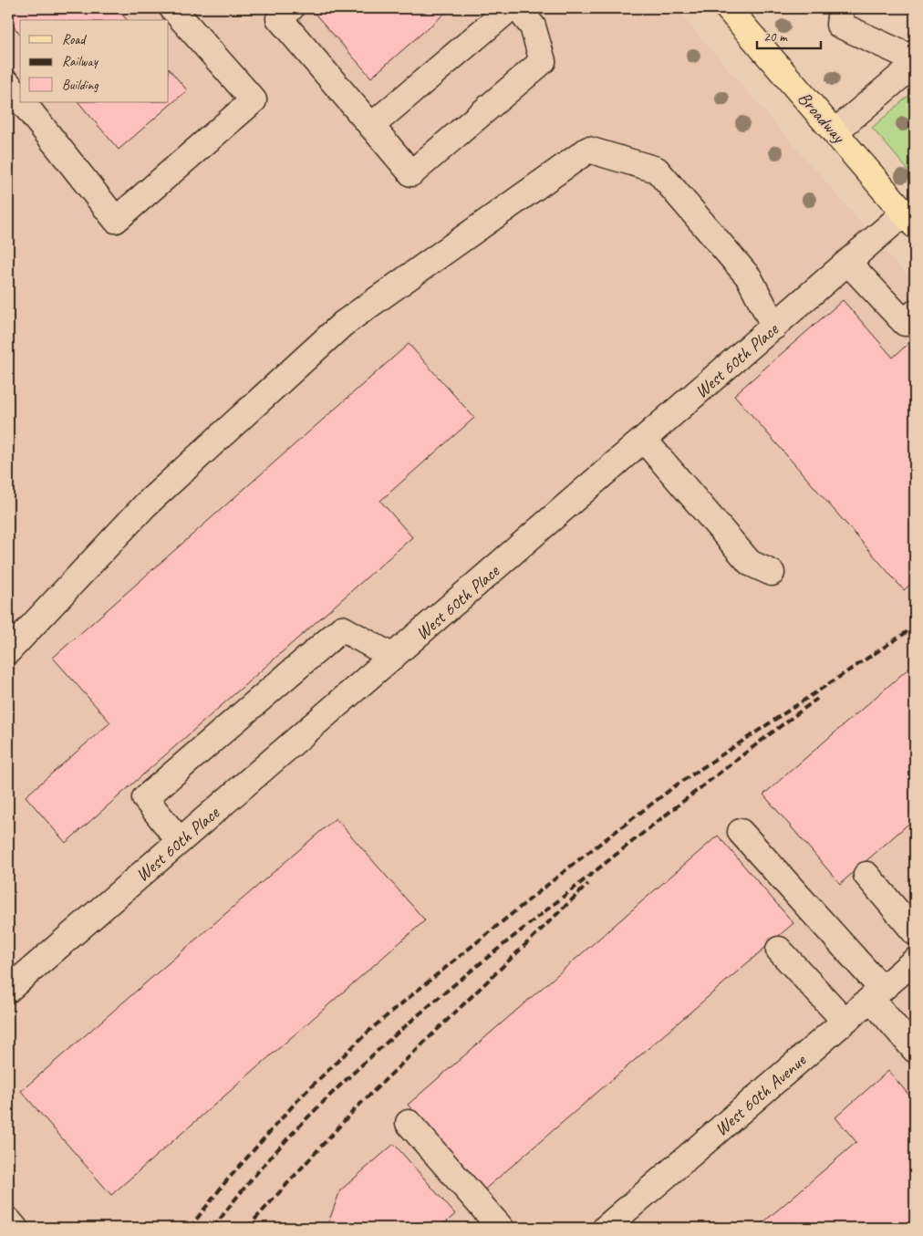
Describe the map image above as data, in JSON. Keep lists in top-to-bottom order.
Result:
{
  "streets": {
    "main road": ["Broadway"],
    "street": ["West 60th Place", "West 60th Avenue"]
  },
  "crossings": [
    ["Broadway", "West 60th Place"]
  ],
  "legend": ["Road", "Railway", "Building"],
  "scale_bar": "20 m"
}
